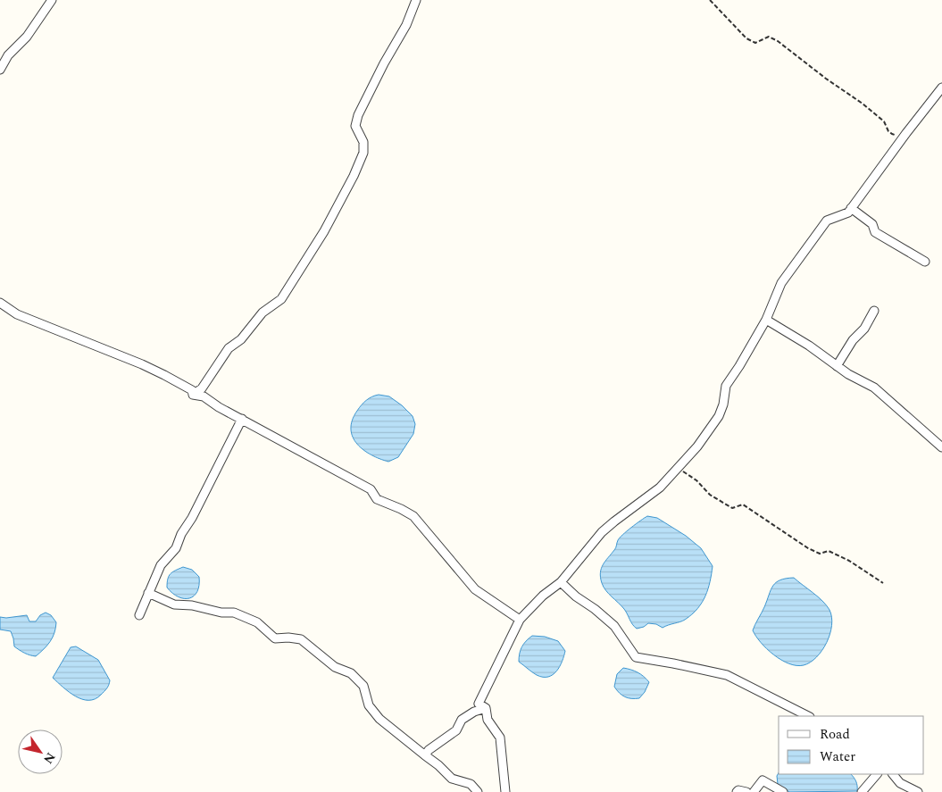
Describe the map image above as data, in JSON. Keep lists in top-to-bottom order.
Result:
{
  "legend": ["Road", "Water"],
  "north": "bottom right"
}
